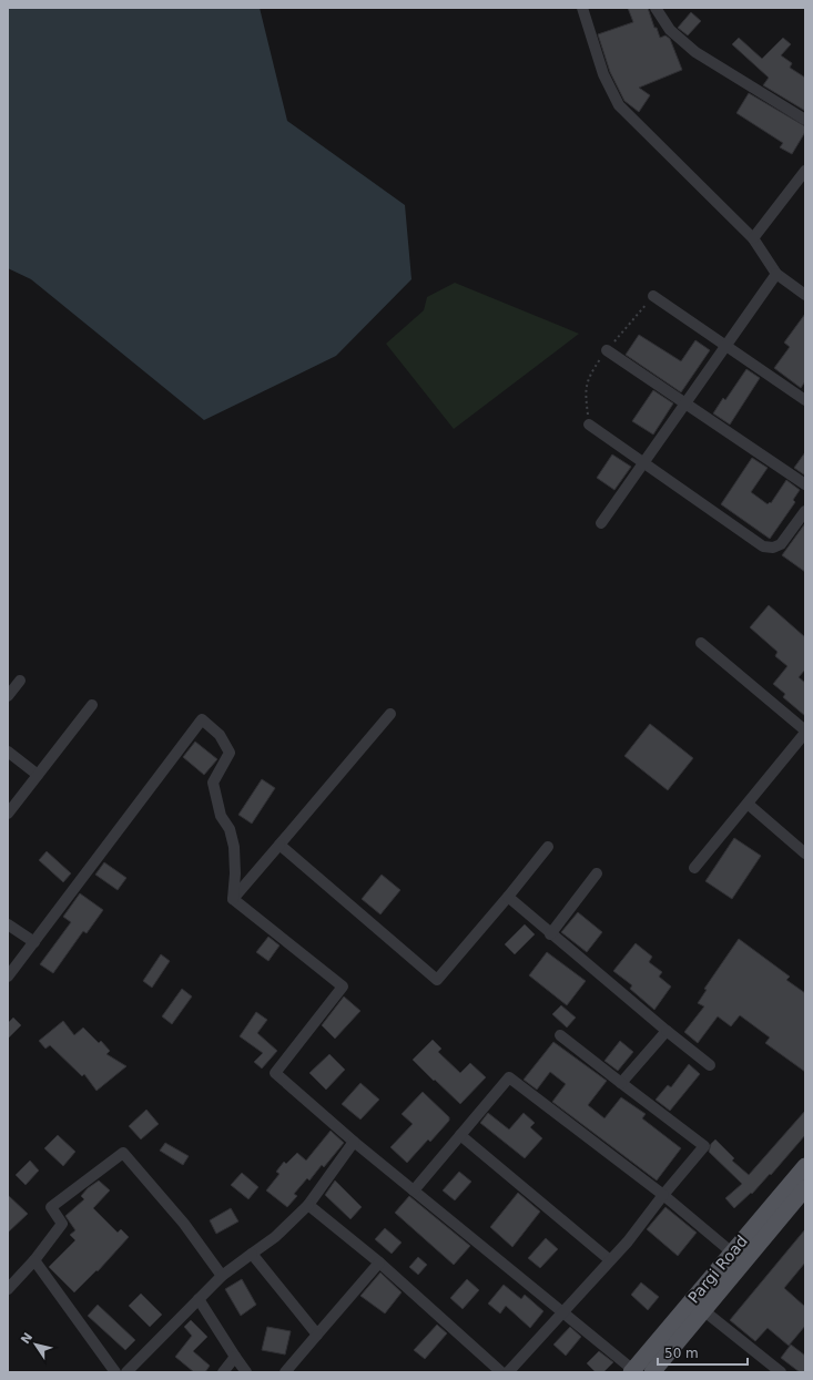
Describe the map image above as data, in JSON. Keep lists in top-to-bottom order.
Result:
{
  "streets": {
    "main road": ["Pargi Road"]
  },
  "scale_bar": "50 m",
  "north": "top left"
}
